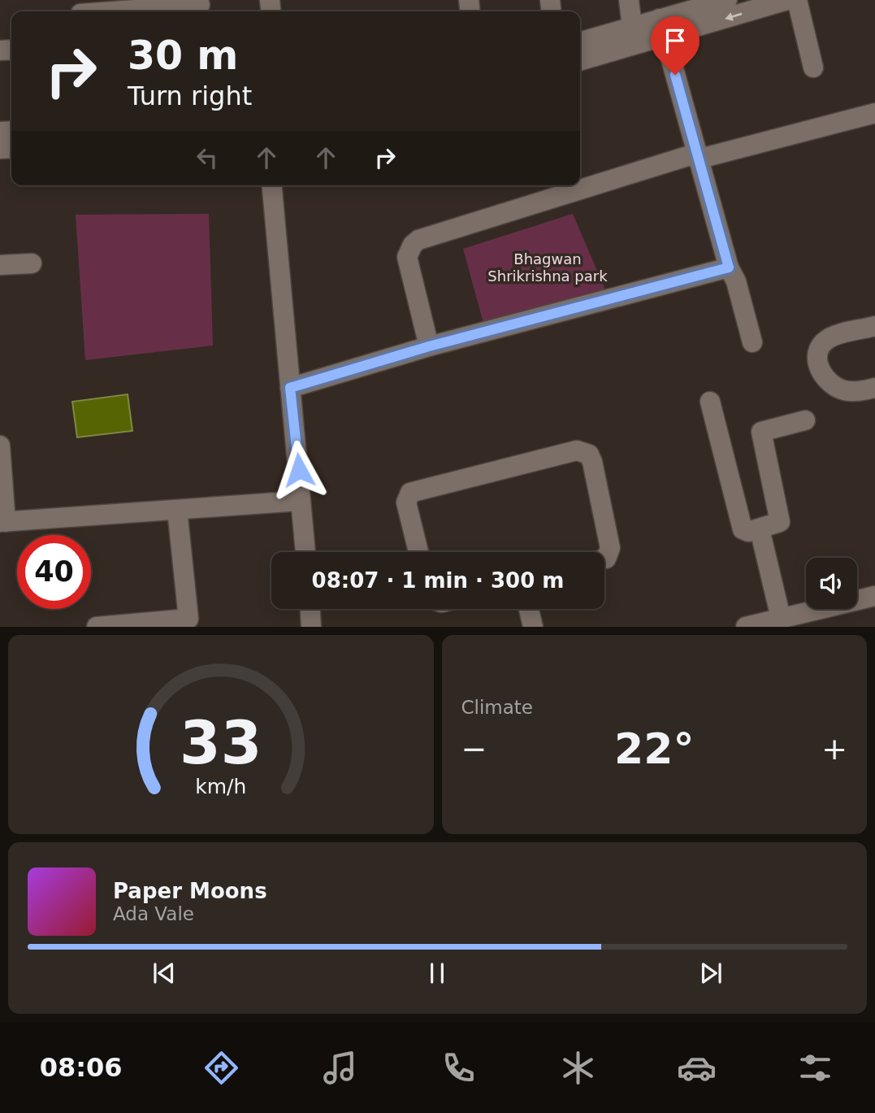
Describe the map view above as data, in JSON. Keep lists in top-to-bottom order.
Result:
{
  "parks": ["Bhagwan Shrikrishna park"],
  "page": {
    "turn": ["30 m", "Turn right"],
    "limit": "40",
    "trip": "08:07 · 1 min · 300 m",
    "tile": "Climate",
    "heat": ["−", "22°", "+"],
    "song": ["Paper Moons", "Ada Vale"],
    "tabs": "08:06",
    "gauge": ["33", "km/h"]
  }
}
